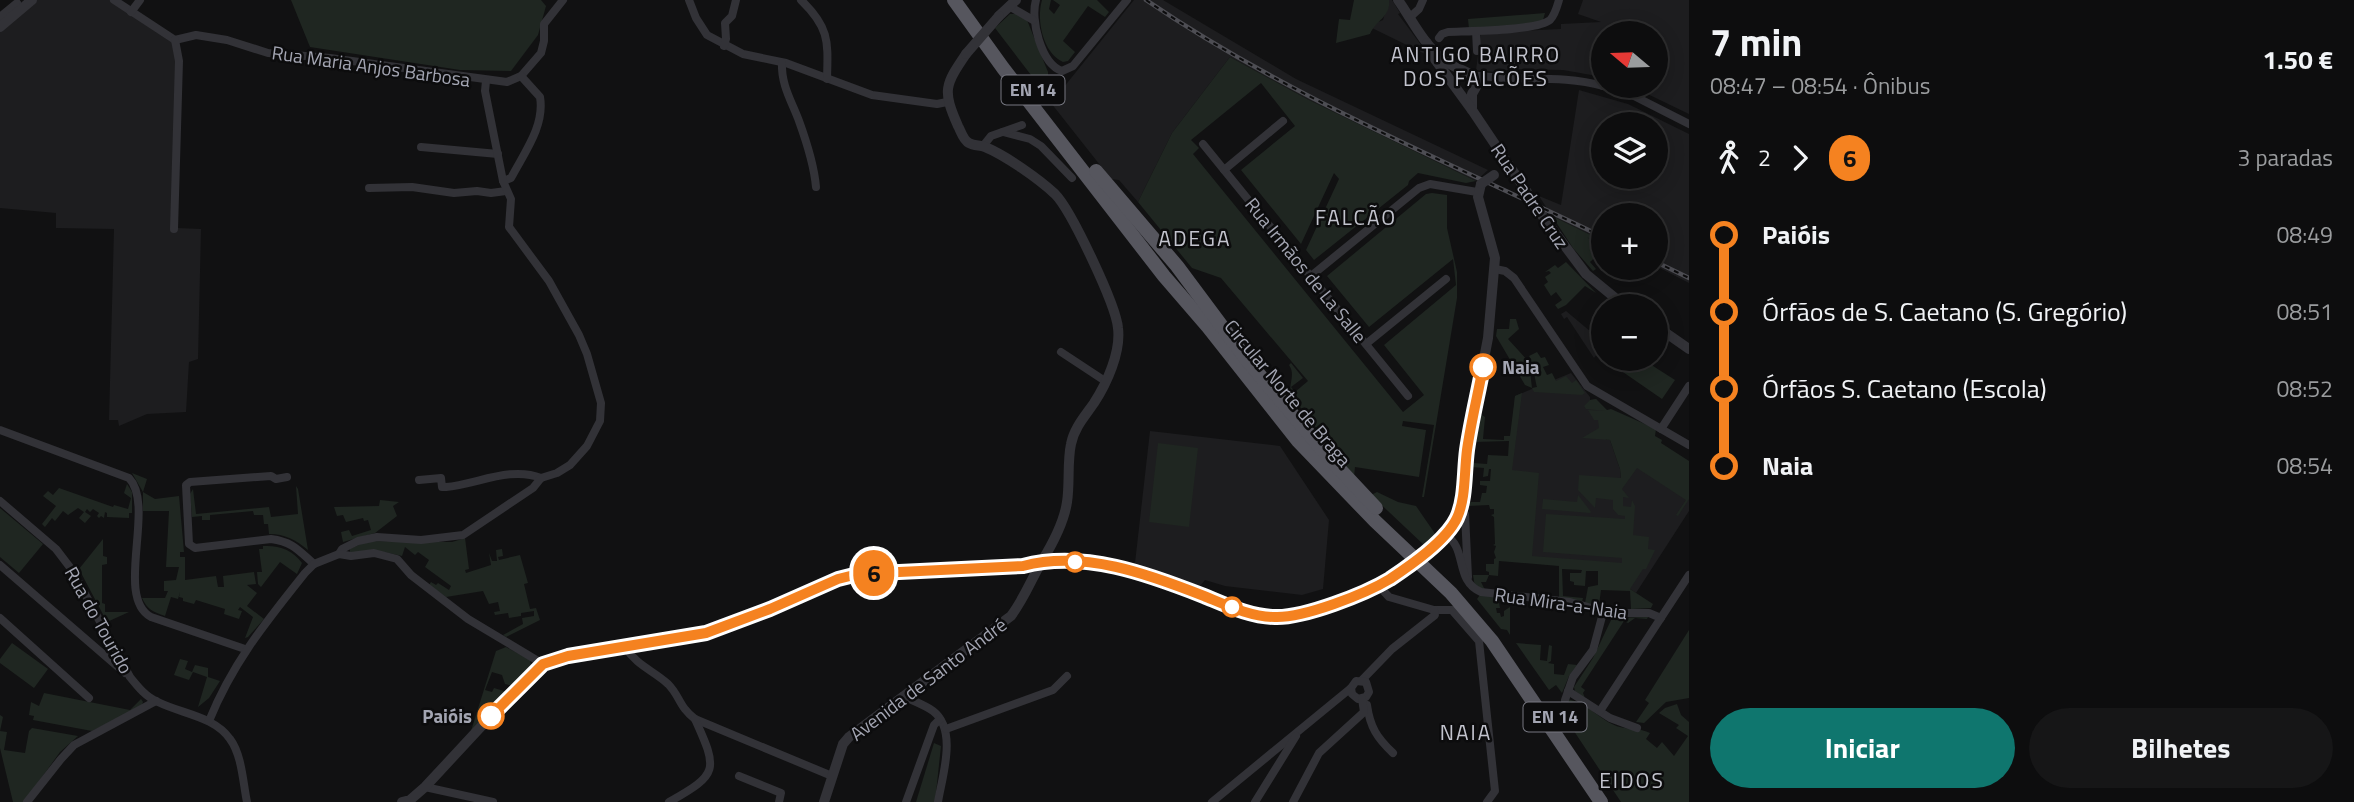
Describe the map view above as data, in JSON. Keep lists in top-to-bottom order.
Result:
{
  "streets": {
    "highway": ["EN 14", "Circular Norte de Braga"],
    "street": [
      "Rua Maria Anjos Barbosa",
      "Rua Padre Cruz",
      "Rua Irmãos de La Salle",
      "Rua Mira-a-Naia",
      "Rua do Tourido",
      "Avenida de Santo André"
    ]
  },
  "districts": [
    "ANTIGO BAIRRO DOS FALCÕES",
    "FALCÃO",
    "ADEGA",
    "NAIA",
    "EIDOS"
  ],
  "places": ["Naia", "Paióis"],
  "lines": ["bus line 6"],
  "north": "left",
  "page": {
    "on_map": "6",
    "heading": ["7 min", "08:47 – 08:54 · Ônibus", "1.50 €"],
    "map_buttons": ["+", "−"],
    "legs": ["2", "6", "3 paradas"],
    "list": [
      {
        "name": "Paióis",
        "value": "08:49"
      },
      {
        "name": "Órfãos de S. Caetano (S. Gregório)",
        "value": "08:51"
      },
      {
        "name": "Órfãos S. Caetano (Escola)",
        "value": "08:52"
      },
      {
        "name": "Naia",
        "value": "08:54"
      }
    ],
    "buttons": ["Iniciar", "Bilhetes"]
  }
}
